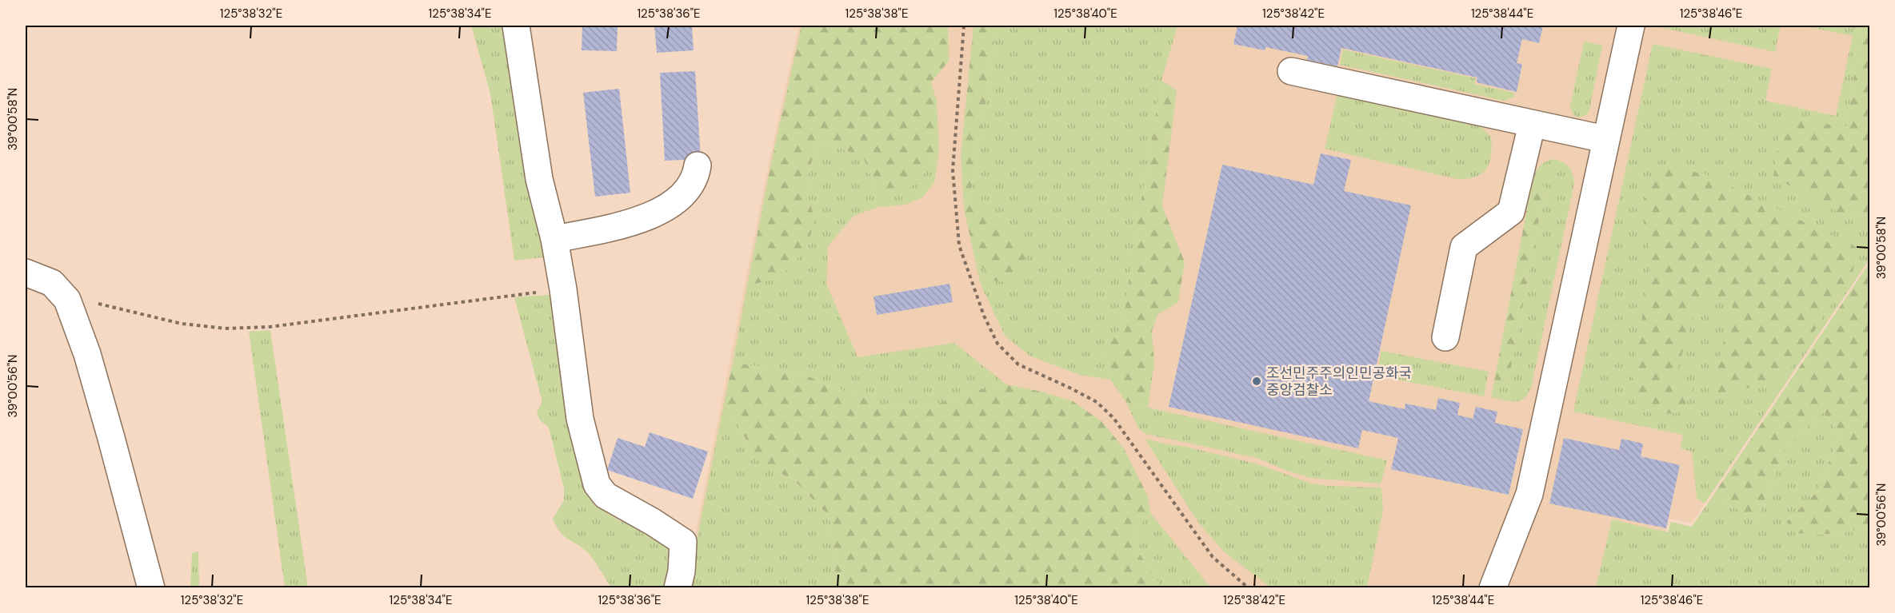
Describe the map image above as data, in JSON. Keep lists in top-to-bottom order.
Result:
{
  "places": ["조선민주주의인민공화국 중앙검찰소"],
  "coordinates": [
    "125°38'32\"E",
    "125°38'34\"E",
    "125°38'36\"E",
    "125°38'38\"E",
    "125°38'40\"E",
    "125°38'42\"E",
    "125°38'44\"E",
    "125°38'46\"E",
    "39°00'58\"N",
    "39°00'56\"N"
  ]
}
